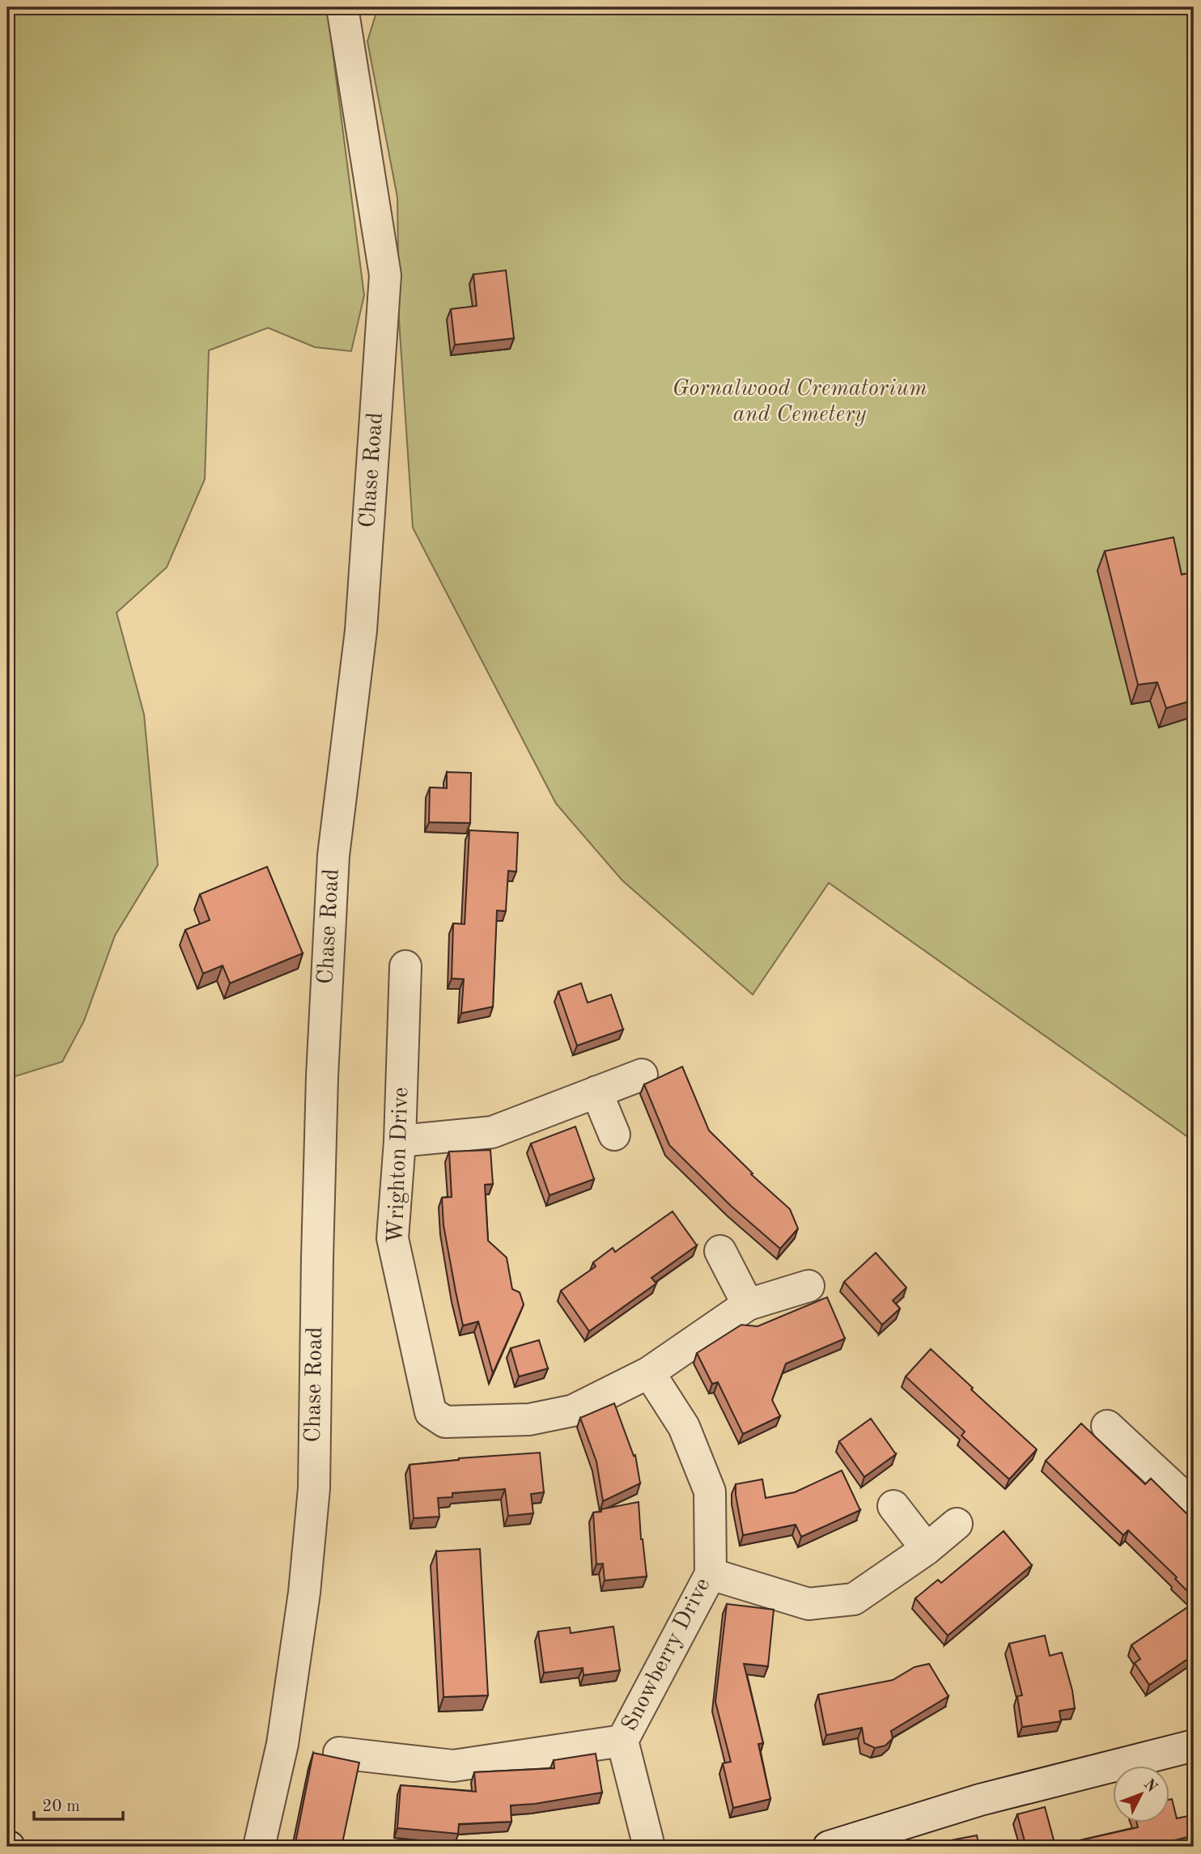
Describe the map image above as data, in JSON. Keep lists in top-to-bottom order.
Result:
{
  "streets": {
    "street": ["Chase Road", "Wrighton Drive", "Snowberry Drive"]
  },
  "crossings": [
    ["Wrighton Drive", "Snowberry Drive"]
  ],
  "parks": ["Gornalwood Crematorium and Cemetery"],
  "scale_bar": "20 m",
  "north": "top right"
}
